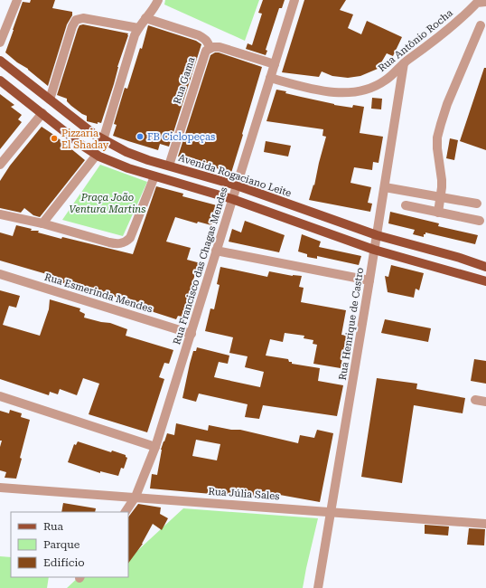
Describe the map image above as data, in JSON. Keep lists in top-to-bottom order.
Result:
{
  "streets": {
    "main road": ["Avenida Rogaciano Leite"],
    "street": [
      "Rua Antônio Rocha",
      "Rua Gama",
      "Rua Francisco das Chagas Mendes",
      "Rua Esmerinda Mendes",
      "Rua Henrique de Castro",
      "Rua Júlia Sales"
    ]
  },
  "crossings": [
    ["Rua Antônio Rocha", "Rua Francisco das Chagas Mendes"],
    ["Rua Antônio Rocha", "Rua Henrique de Castro"],
    ["Rua Gama", "Avenida Rogaciano Leite"],
    ["Avenida Rogaciano Leite", "Rua Francisco das Chagas Mendes"],
    ["Avenida Rogaciano Leite", "Rua Henrique de Castro"],
    ["Rua Francisco das Chagas Mendes", "Rua Esmerinda Mendes"],
    ["Rua Francisco das Chagas Mendes", "Rua Júlia Sales"],
    ["Rua Henrique de Castro", "Rua Júlia Sales"]
  ],
  "parks": ["Praça João Ventura Martins"],
  "places": ["FB Ciclopeças", "Pizzaria El Shaday"],
  "legend": ["Rua", "Parque", "Edifício"]
}
